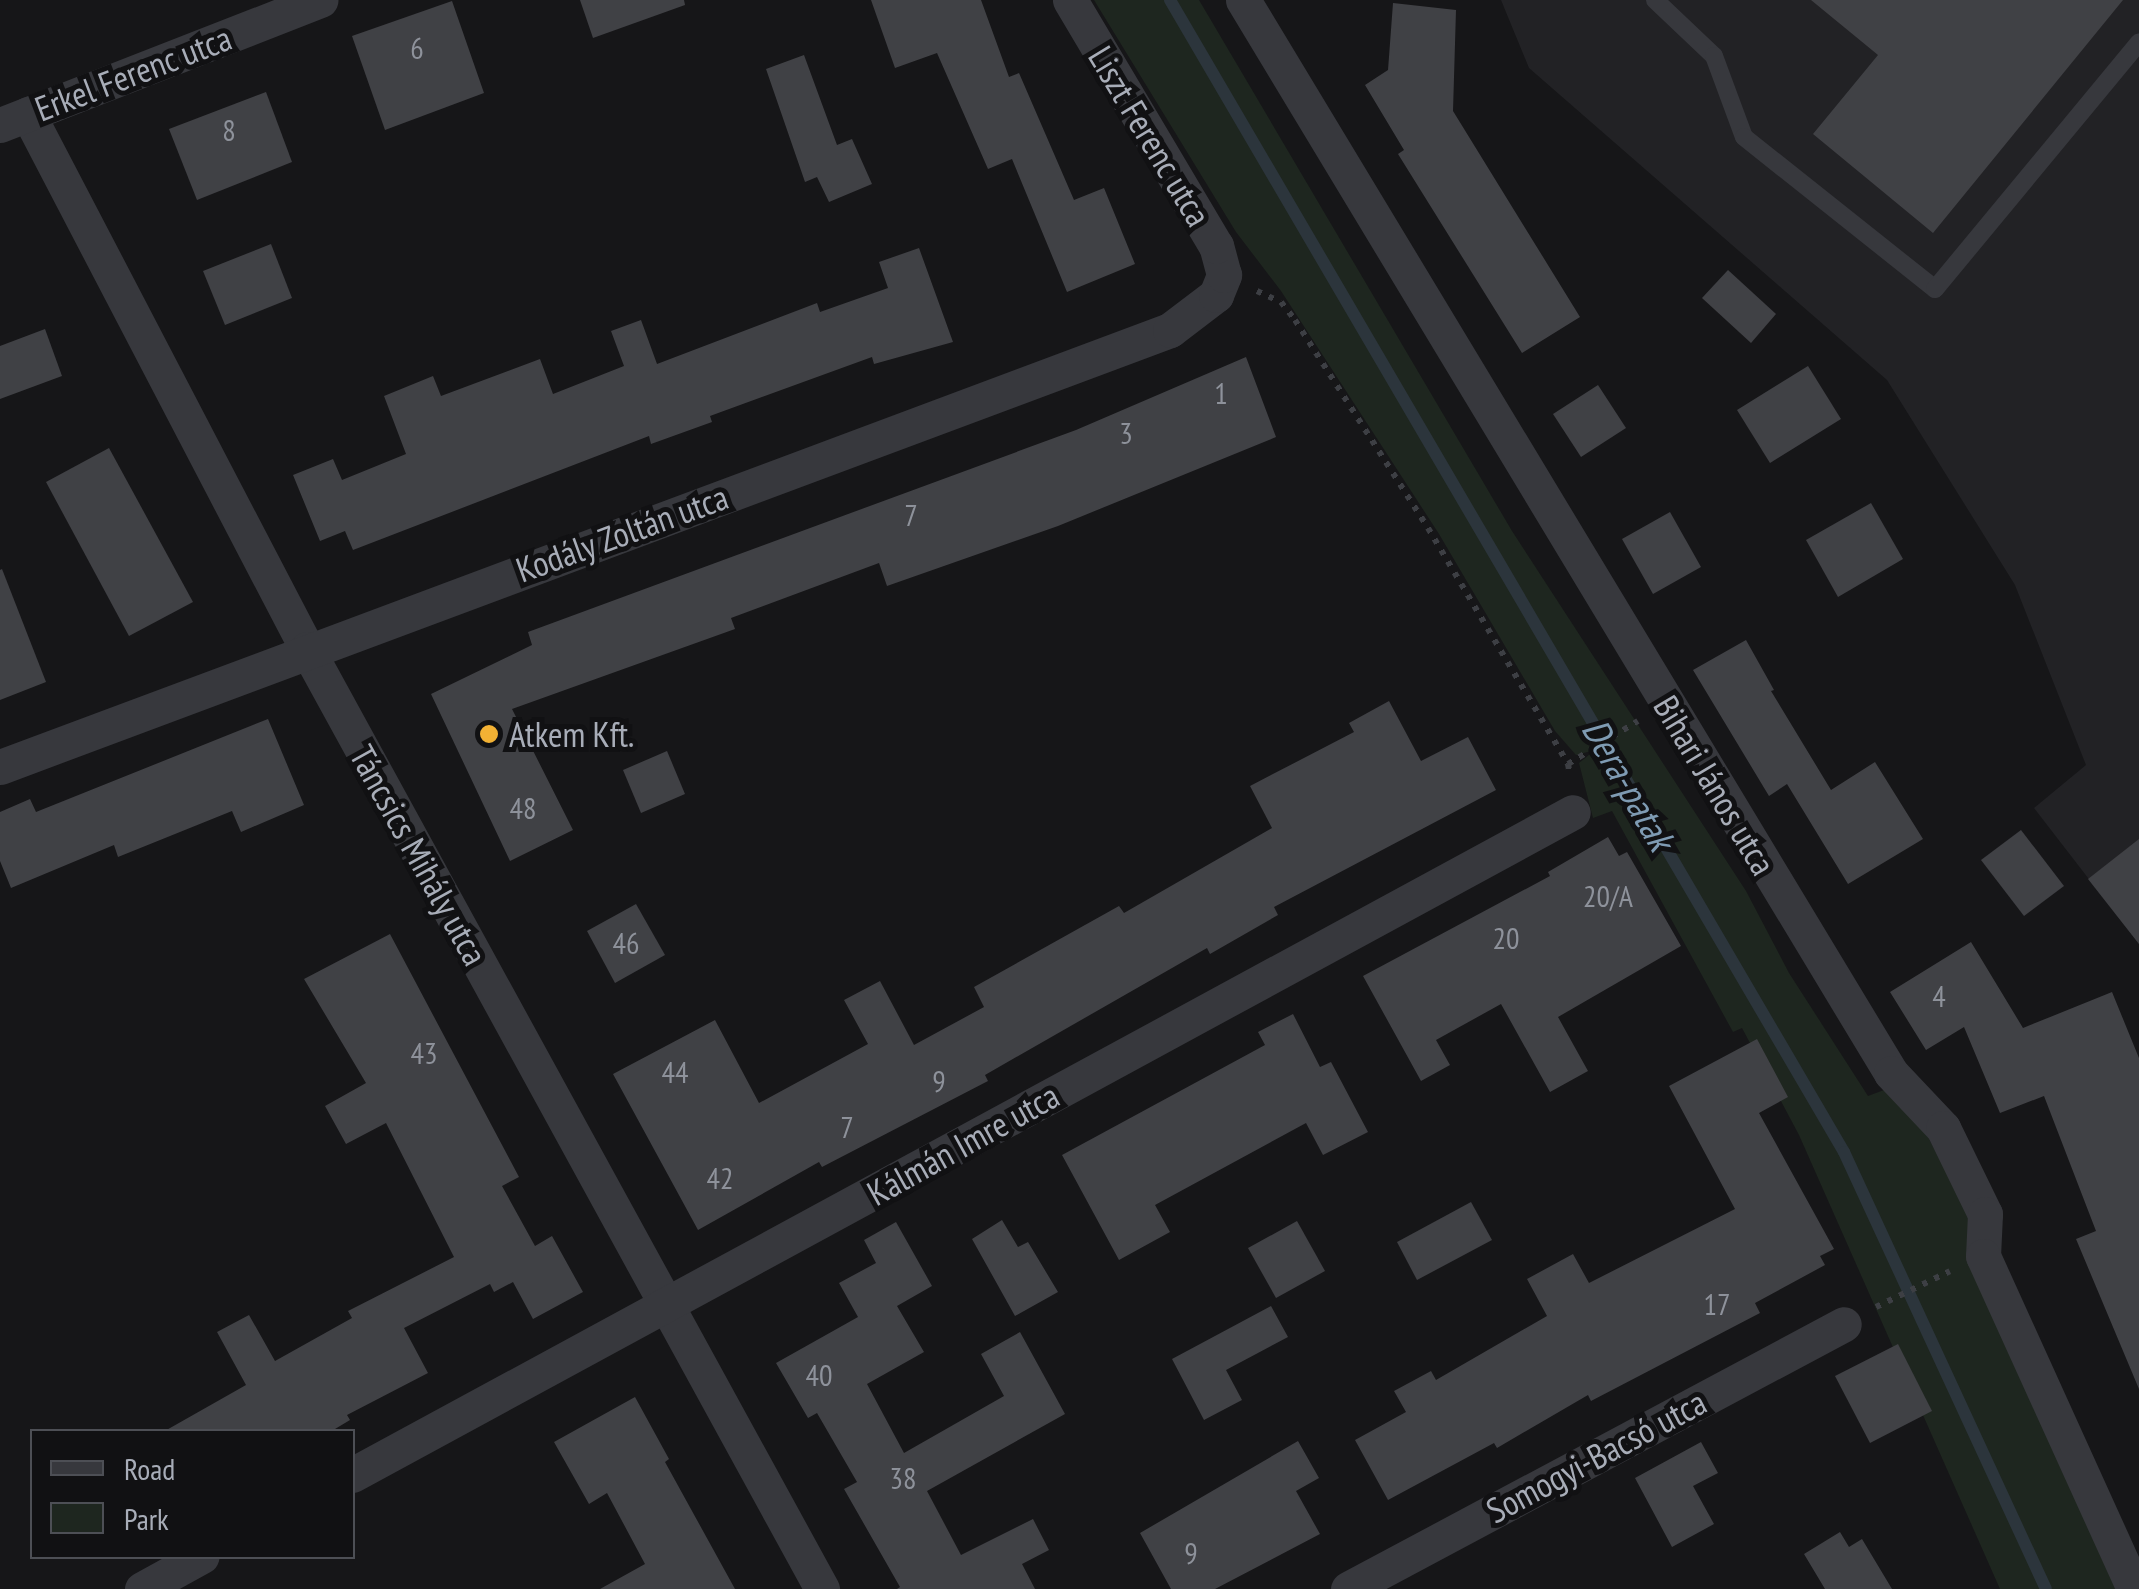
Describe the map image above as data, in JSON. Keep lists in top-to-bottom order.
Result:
{
  "streets": {
    "street": [
      "Erkel Ferenc utca",
      "Liszt Ferenc utca",
      "Kodály Zoltán utca",
      "Bihari János utca",
      "Táncsics Mihály utca",
      "Kálmán Imre utca",
      "Somogyi-Bacsó utca"
    ]
  },
  "crossings": [
    ["Erkel Ferenc utca", "Táncsics Mihály utca"],
    ["Liszt Ferenc utca", "Kodály Zoltán utca"],
    ["Kodály Zoltán utca", "Táncsics Mihály utca"],
    ["Táncsics Mihály utca", "Kálmán Imre utca"]
  ],
  "water": ["Dera-patak"],
  "places": ["Atkem Kft."],
  "house_numbers": [
    "6",
    "8",
    "1",
    "3",
    "7",
    "48",
    "20/A",
    "20",
    "46",
    "4",
    "43",
    "44",
    "9",
    "7",
    "42",
    "17",
    "40",
    "38",
    "9"
  ],
  "legend": ["Road", "Park"]
}
